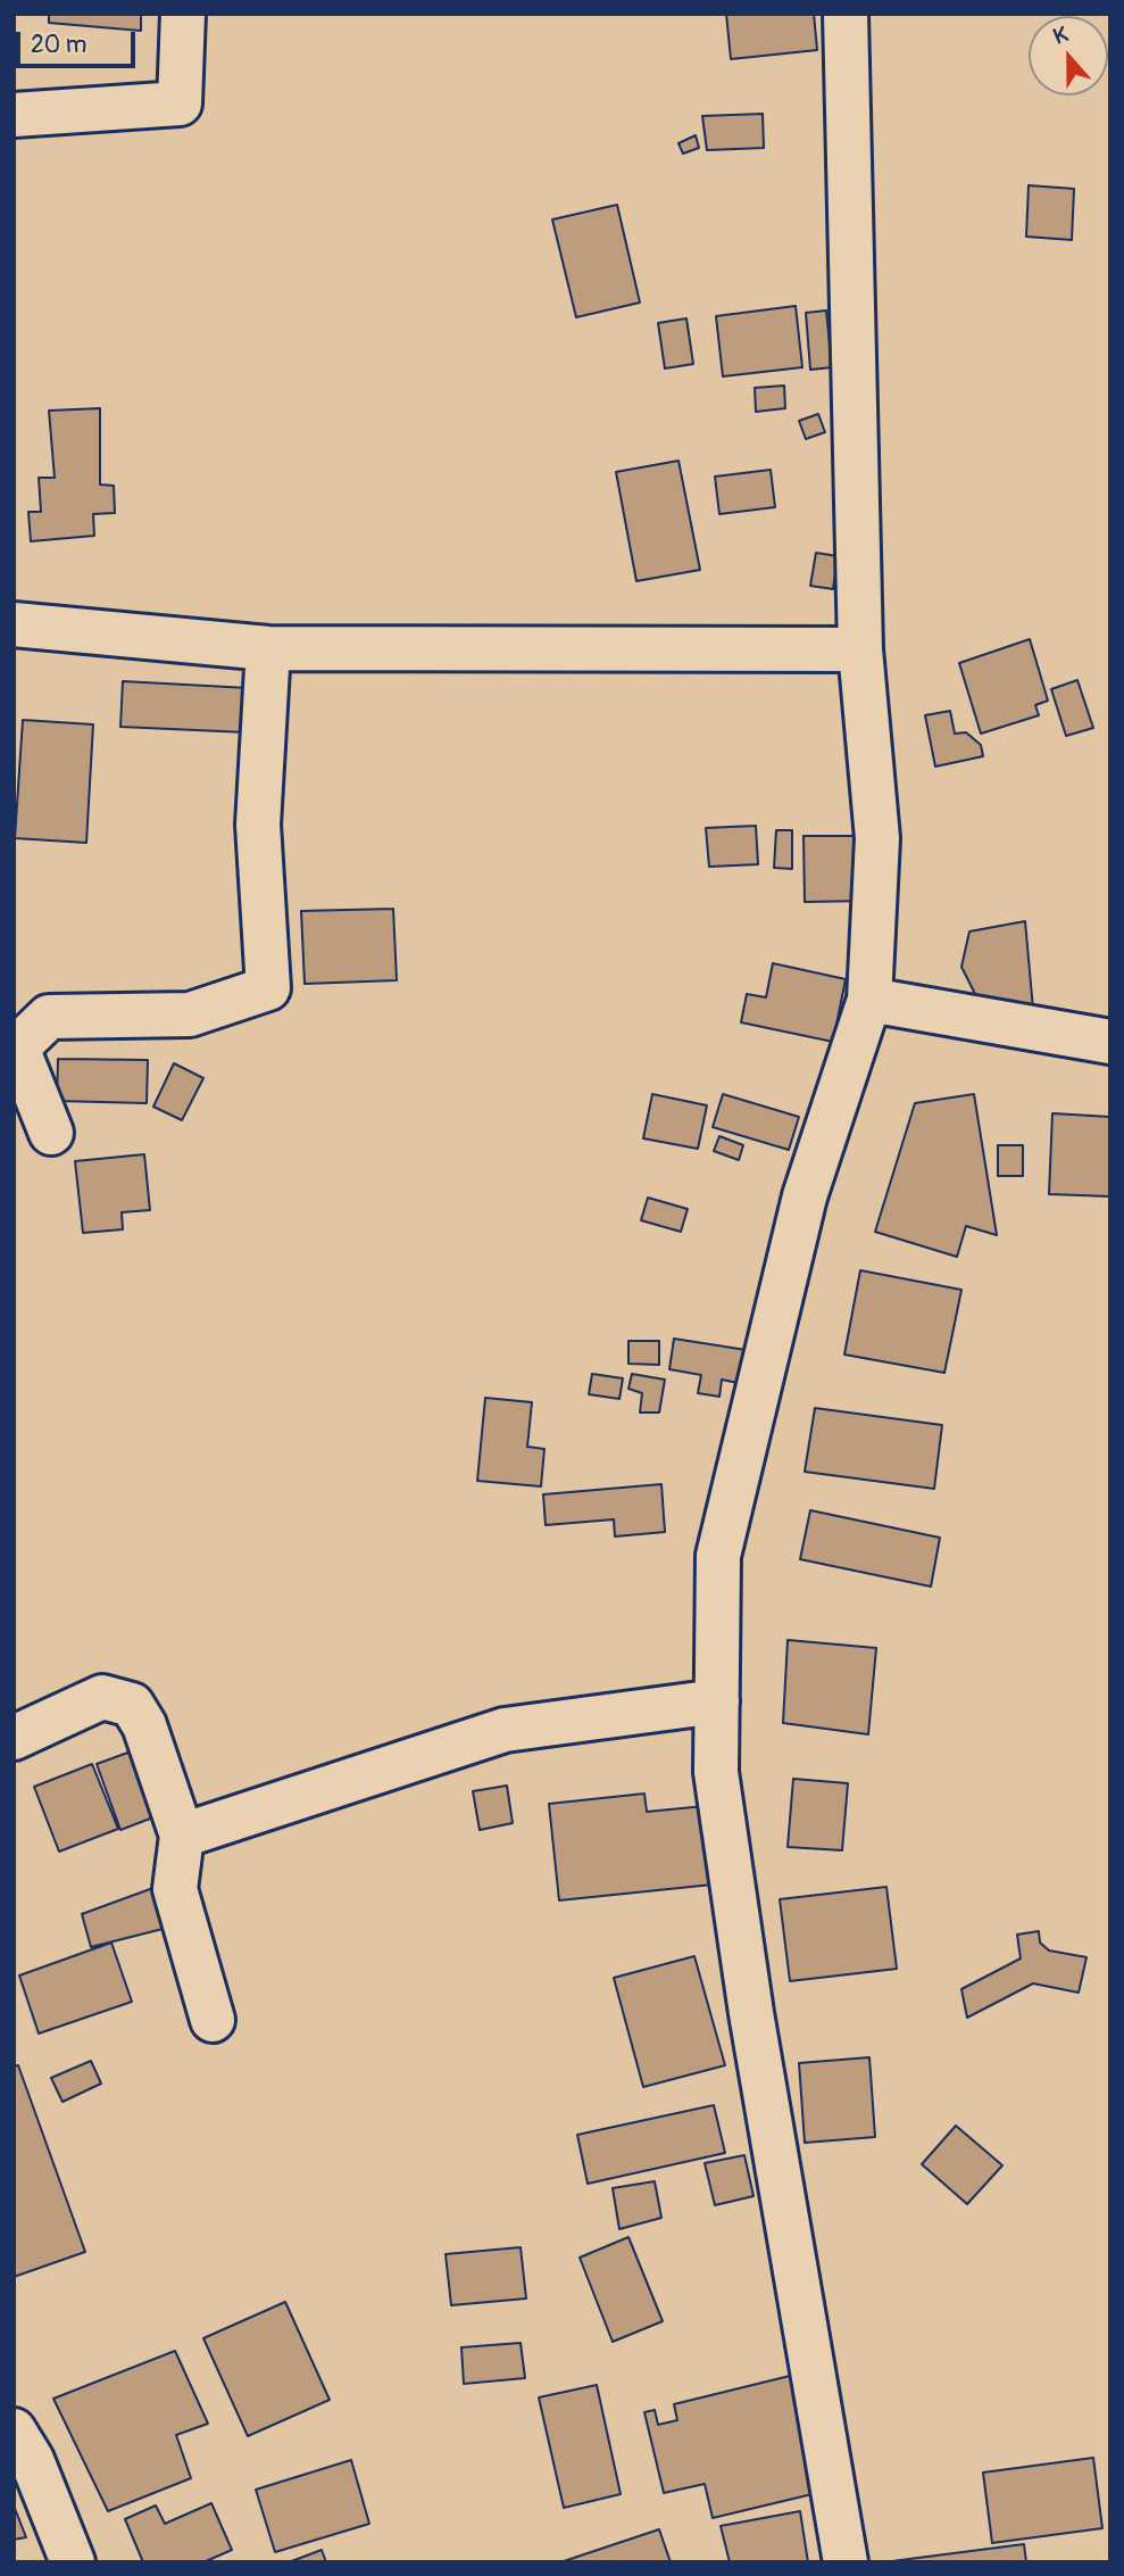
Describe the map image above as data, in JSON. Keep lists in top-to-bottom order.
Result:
{
  "scale_bar": "20 m",
  "north": "top"
}
